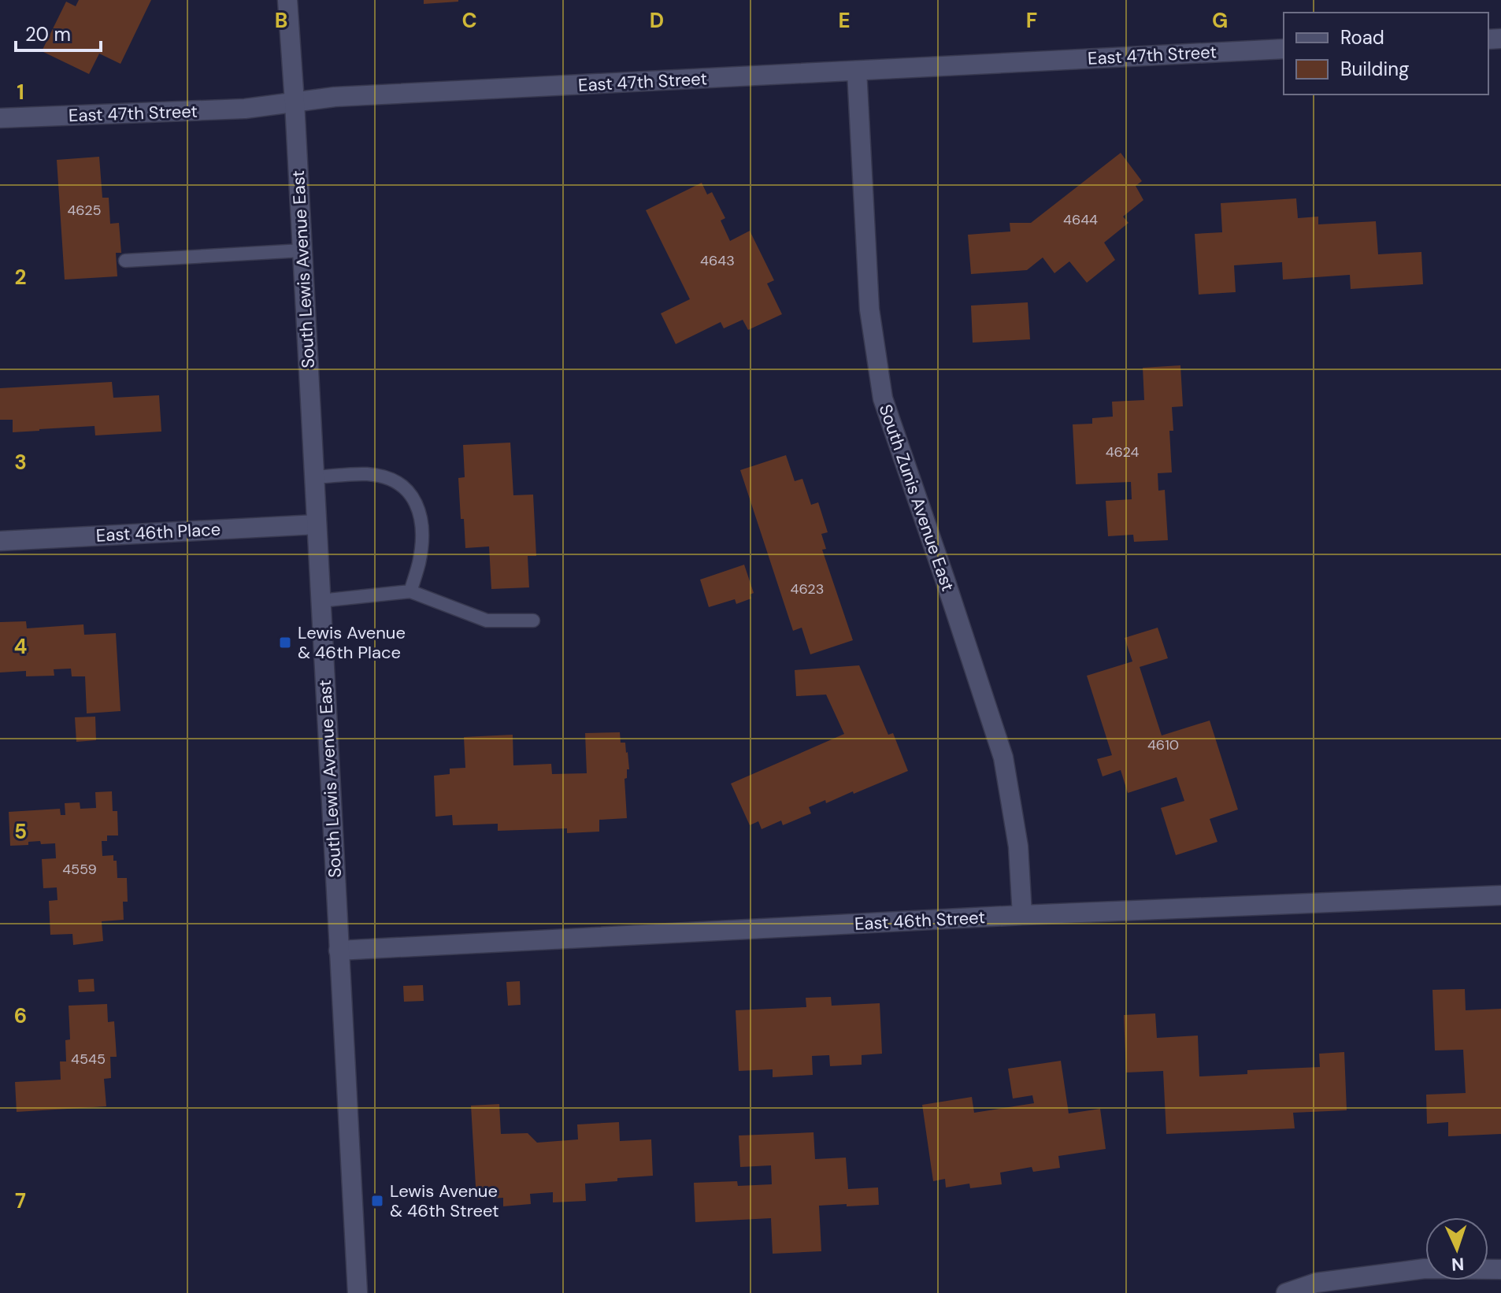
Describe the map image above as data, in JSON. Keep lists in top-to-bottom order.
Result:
{
  "streets": {
    "street": [
      "East 47th Street",
      "South Lewis Avenue East",
      "South Zunis Avenue East",
      "East 46th Place",
      "East 46th Street"
    ]
  },
  "crossings": [
    ["East 47th Street", "South Lewis Avenue East"],
    ["East 47th Street", "South Zunis Avenue East"],
    ["South Lewis Avenue East", "East 46th Place"],
    ["South Lewis Avenue East", "East 46th Street"],
    ["South Zunis Avenue East", "East 46th Street"]
  ],
  "places": {
    "transit": ["Lewis Avenue & 46th Place", "Lewis Avenue & 46th Street"]
  },
  "house_numbers": [
    "4625",
    "4644",
    "4643",
    "4624",
    "4623",
    "4610",
    "4559",
    "4545"
  ],
  "legend": ["Road", "Building"],
  "scale_bar": "20 m",
  "north": "bottom",
  "grid": {
    "columns": [
      "B",
      "C",
      "D",
      "E",
      "F",
      "G"
    ],
    "rows": [
      "1",
      "2",
      "3",
      "4",
      "5",
      "6",
      "7"
    ]
  }
}
